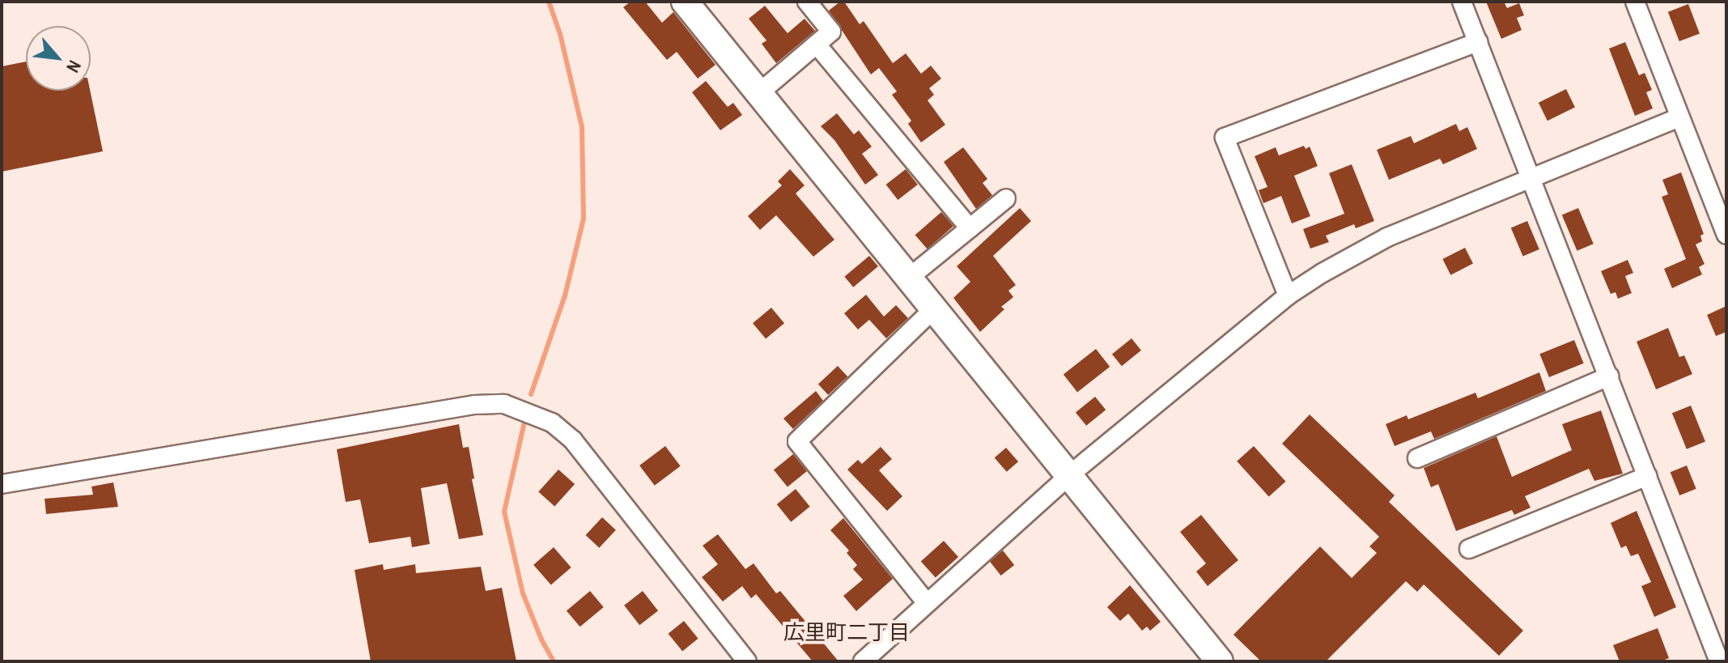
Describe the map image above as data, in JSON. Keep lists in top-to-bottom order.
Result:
{
  "districts": ["広里町二丁目"],
  "north": "bottom right"
}
